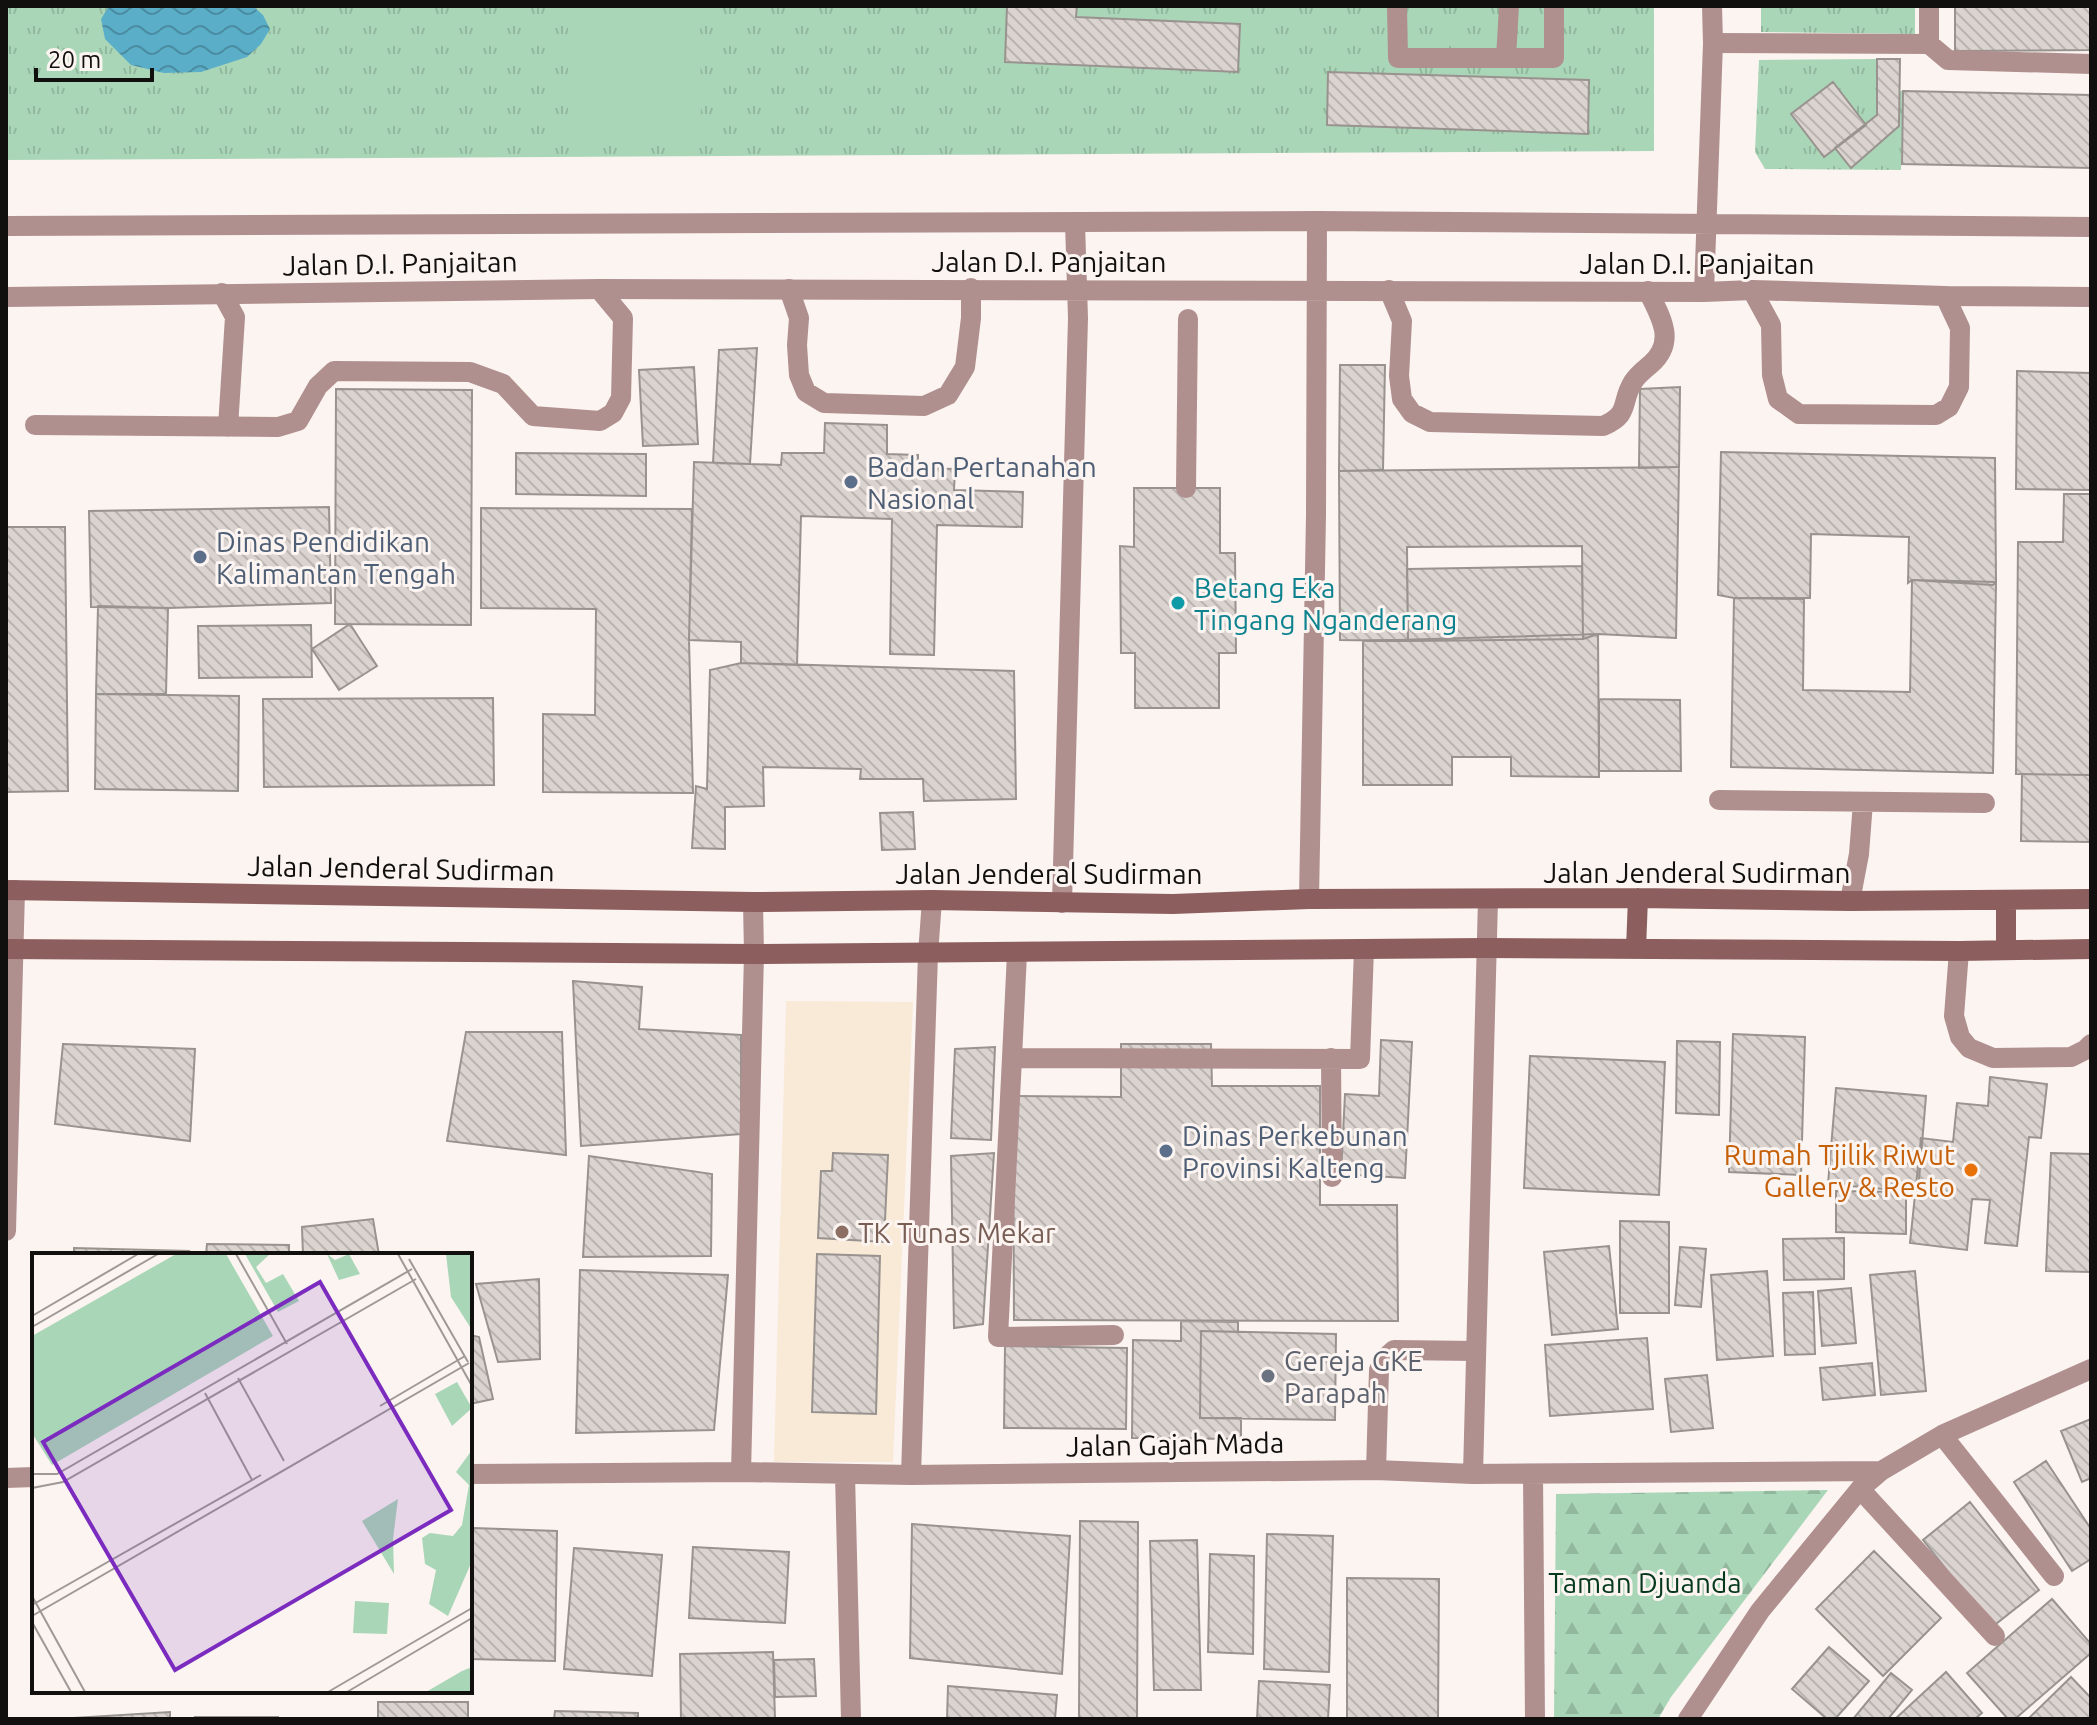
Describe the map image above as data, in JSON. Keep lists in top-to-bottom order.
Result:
{
  "streets": {
    "main road": ["Jalan Jenderal Sudirman"],
    "street": ["Jalan D.I. Panjaitan", "Jalan Gajah Mada"]
  },
  "parks": ["Taman Djuanda"],
  "places": [
    "Badan Pertanahan Nasional",
    "Dinas Pendidikan Kalimantan Tengah",
    "Betang Eka Tingang Nganderang",
    "Dinas Perkebunan Provinsi Kalteng",
    "Rumah Tjilik Riwut Gallery & Resto",
    "TK Tunas Mekar",
    "Gereja GKE Parapah"
  ],
  "scale_bar": "20 m"
}
